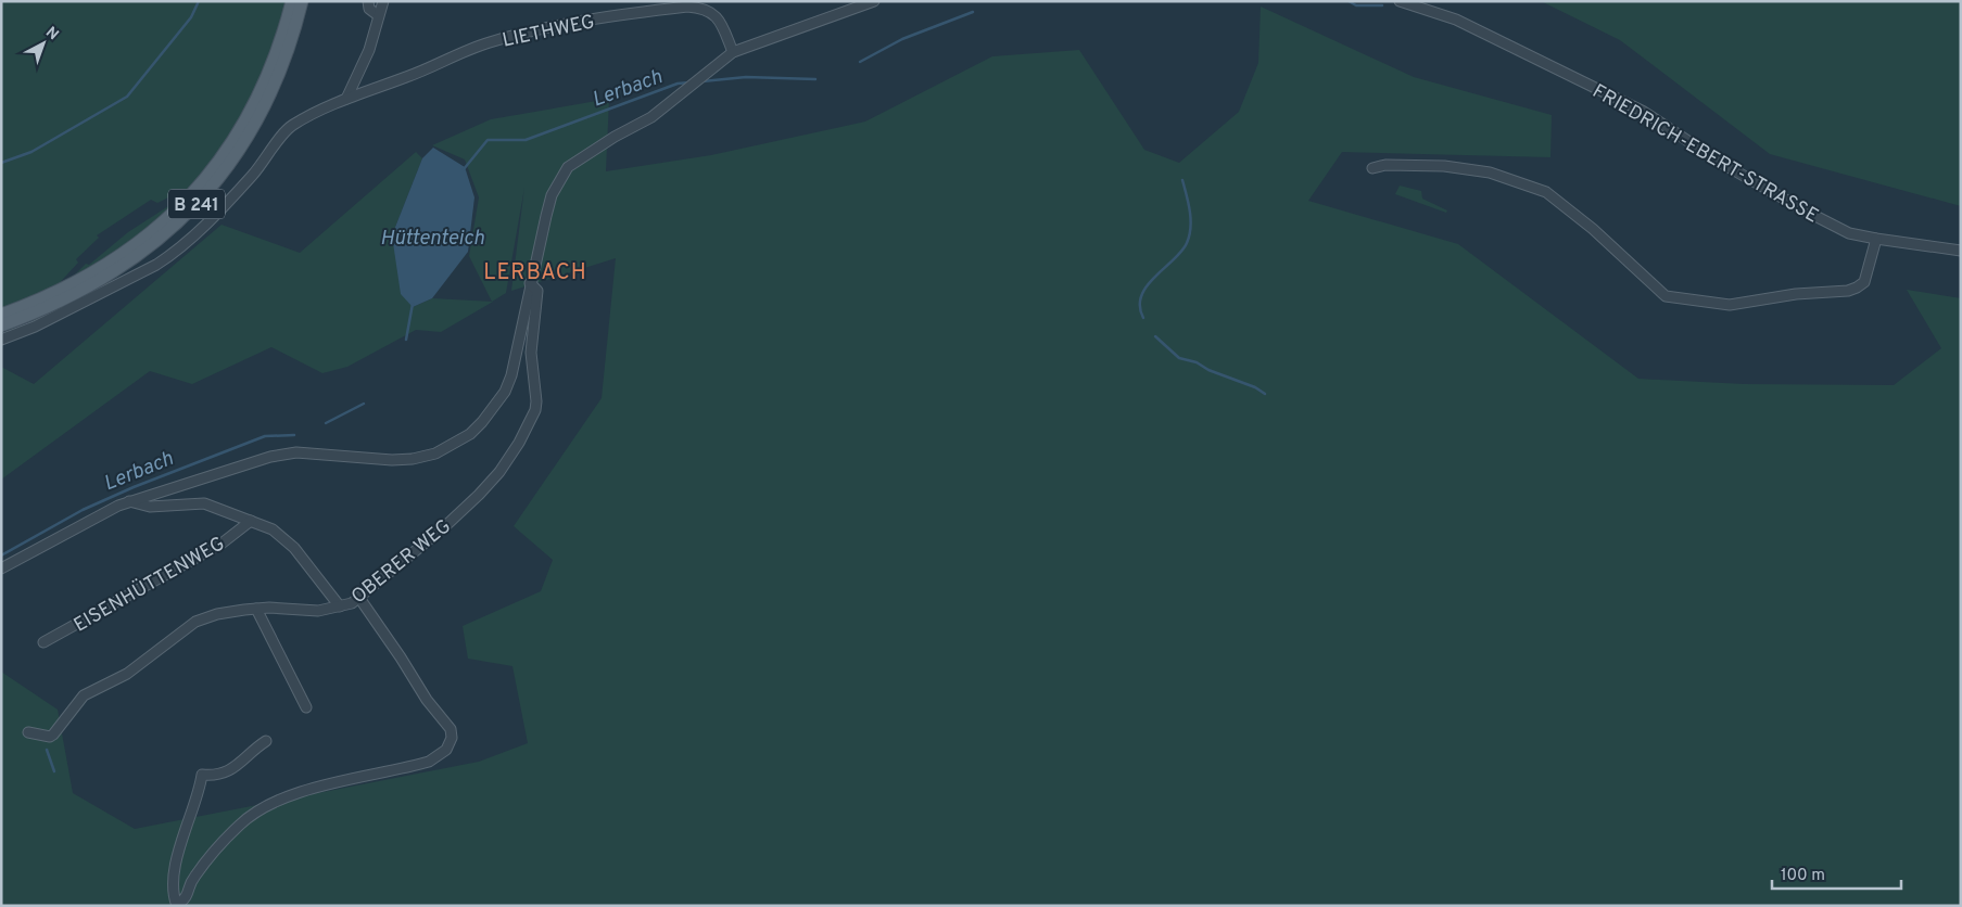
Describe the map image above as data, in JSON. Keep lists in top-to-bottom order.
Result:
{
  "streets": {
    "main road": ["B 241"],
    "street": [
      "LIETHWEG",
      "FRIEDRICH-EBERT-STRASSE",
      "OBERER WEG",
      "EISENHÜTTENWEG"
    ]
  },
  "districts": ["LERBACH"],
  "water": ["Lerbach", "Hüttenteich"],
  "scale_bar": "100 m",
  "north": "top right"
}
